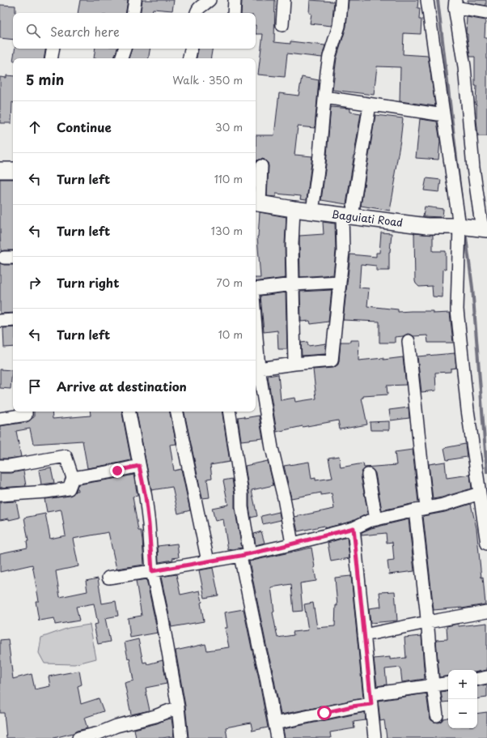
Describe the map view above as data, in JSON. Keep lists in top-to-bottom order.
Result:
{
  "streets": {
    "street": ["Baguiati Road"]
  },
  "page": {
    "search": "Search here",
    "heading": ["5 min", "Walk · 350 m"],
    "list": [
      ["Continue", "30 m"],
      ["Turn left", "110 m"],
      ["Turn left", "130 m"],
      ["Turn right", "70 m"],
      ["Turn left", "10 m"],
      "Arrive at destination"
    ],
    "map_buttons": ["+", "−"]
  }
}
